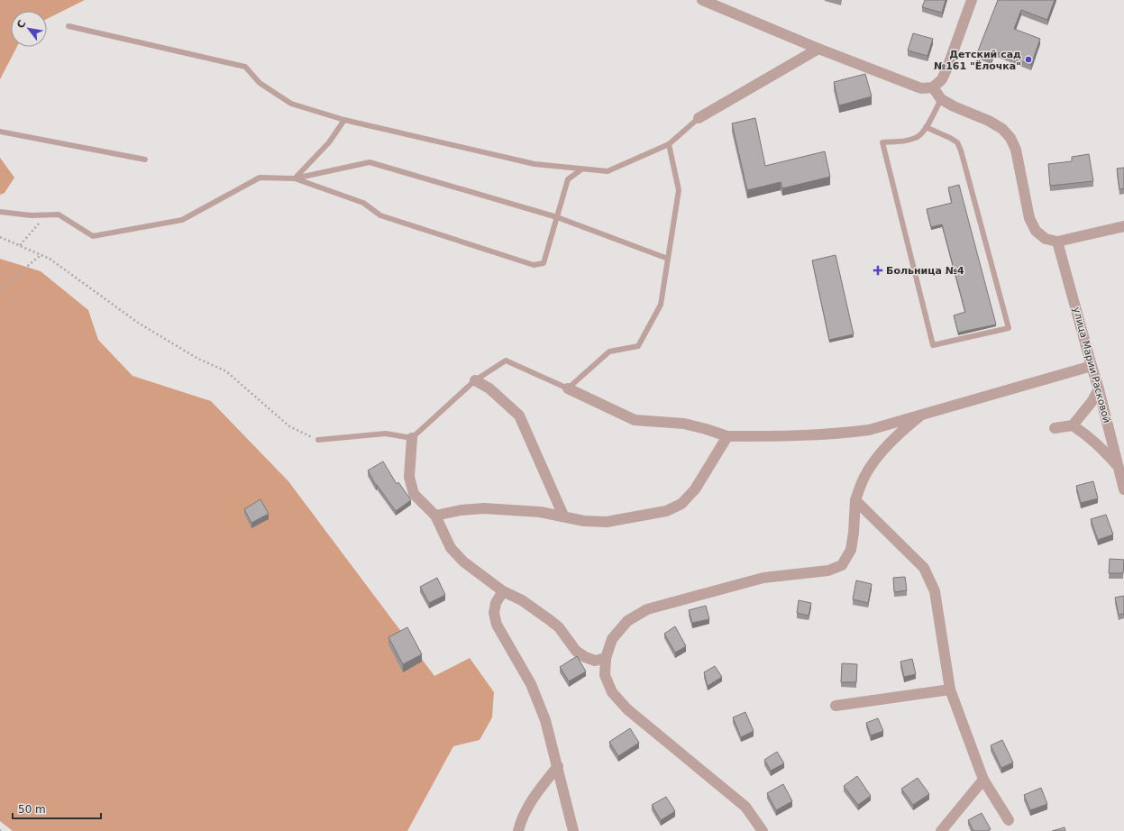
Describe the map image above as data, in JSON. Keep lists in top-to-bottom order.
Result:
{
  "streets": {
    "street": ["улица Марии Расковой"]
  },
  "places": {
    "other": ["Детский сад №161 \"Ёлочка\""],
    "health": ["Больница №4"]
  },
  "scale_bar": "50 m",
  "north": "top left"
}
